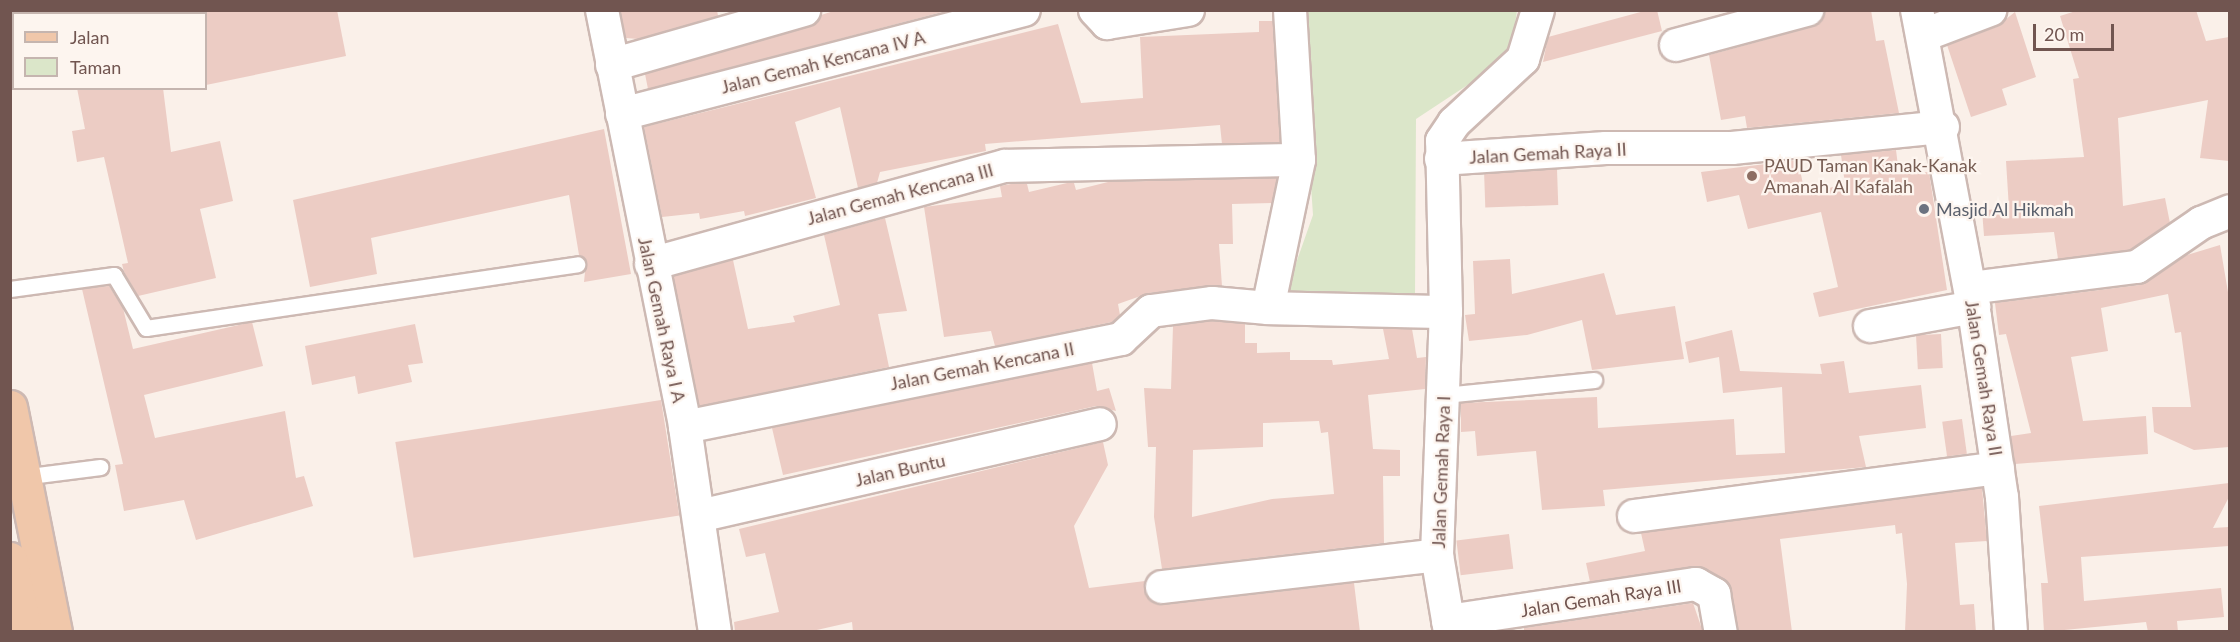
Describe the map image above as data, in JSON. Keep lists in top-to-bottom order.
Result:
{
  "streets": {
    "street": [
      "Jalan Gemah Kencana IV A",
      "Jalan Gemah Raya II",
      "Jalan Gemah Kencana III",
      "Jalan Gemah Raya I A",
      "Jalan Gemah Kencana II",
      "Jalan Buntu",
      "Jalan Gemah Raya I",
      "Jalan Gemah Raya III"
    ]
  },
  "crossings": [
    ["Jalan Gemah Kencana IV A", "Jalan Gemah Raya I A"],
    ["Jalan Gemah Raya II", "Jalan Gemah Raya I"],
    ["Jalan Gemah Kencana III", "Jalan Gemah Raya I A"],
    ["Jalan Gemah Raya I A", "Jalan Gemah Kencana II"],
    ["Jalan Gemah Raya I A", "Jalan Buntu"],
    ["Jalan Gemah Kencana II", "Jalan Gemah Raya I"],
    ["Jalan Gemah Raya I", "Jalan Gemah Raya III"]
  ],
  "places": ["PAUD Taman Kanak-Kanak Amanah Al Kafalah", "Masjid Al Hikmah"],
  "legend": ["Jalan", "Taman"],
  "scale_bar": "20 m"
}
